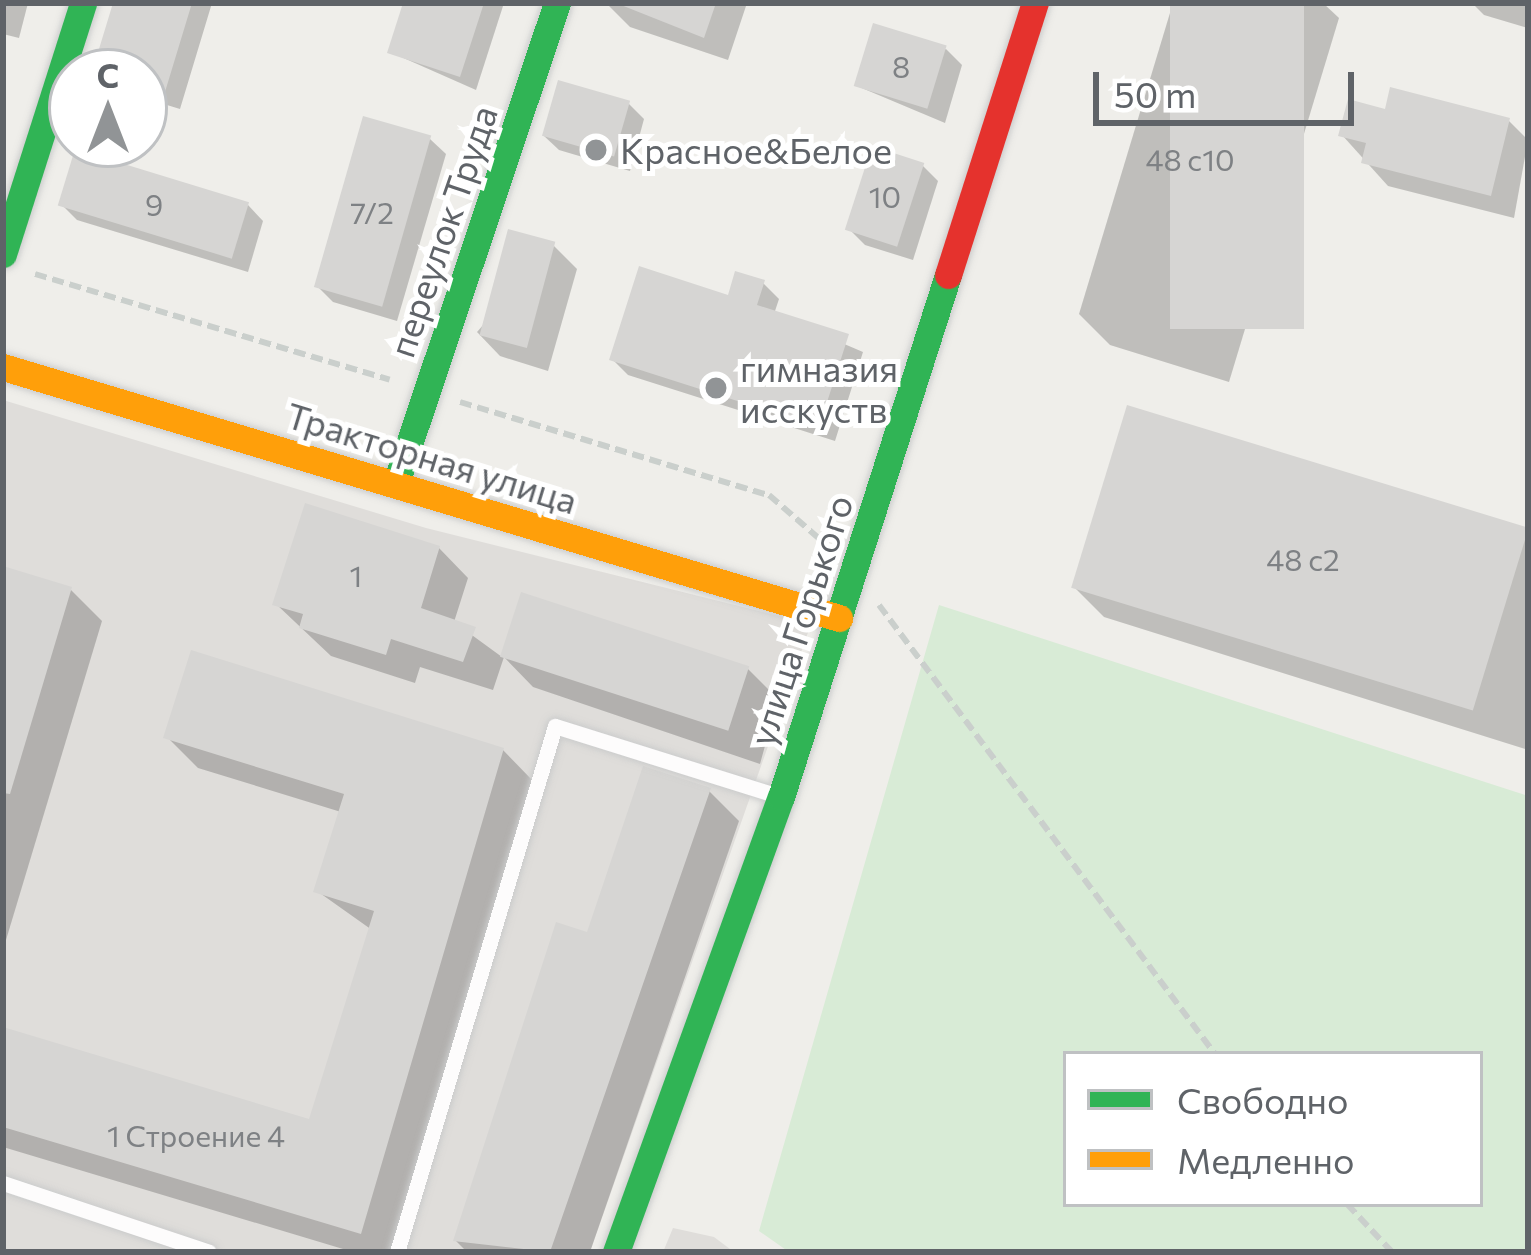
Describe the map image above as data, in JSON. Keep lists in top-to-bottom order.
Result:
{
  "streets": {
    "street": ["переулок Труда", "Тракторная улица", "улица Горького"]
  },
  "crossings": [
    ["переулок Труда", "Тракторная улица"],
    ["Тракторная улица", "улица Горького"]
  ],
  "places": ["Красное&Белое", "гимназия исскуств"],
  "house_numbers": [
    "8",
    "48 с10",
    "10",
    "9",
    "7/2",
    "48 с2",
    "1",
    "1 Строение 4"
  ],
  "legend": ["Свободно", "Медленно"],
  "scale_bar": "50 m",
  "north": "top"
}
